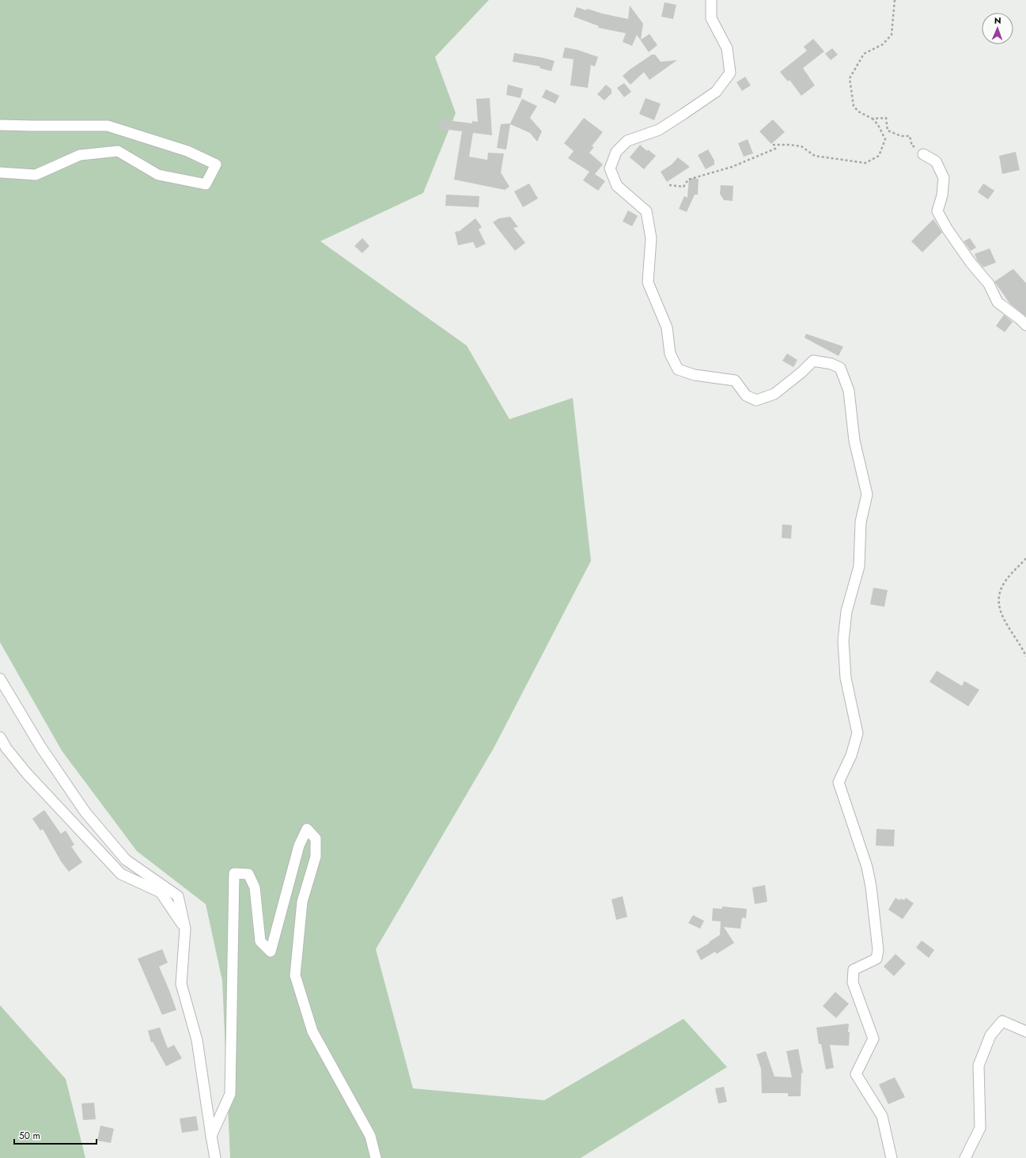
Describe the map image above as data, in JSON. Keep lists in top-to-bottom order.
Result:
{
  "scale_bar": "50 m",
  "north": "top"
}
